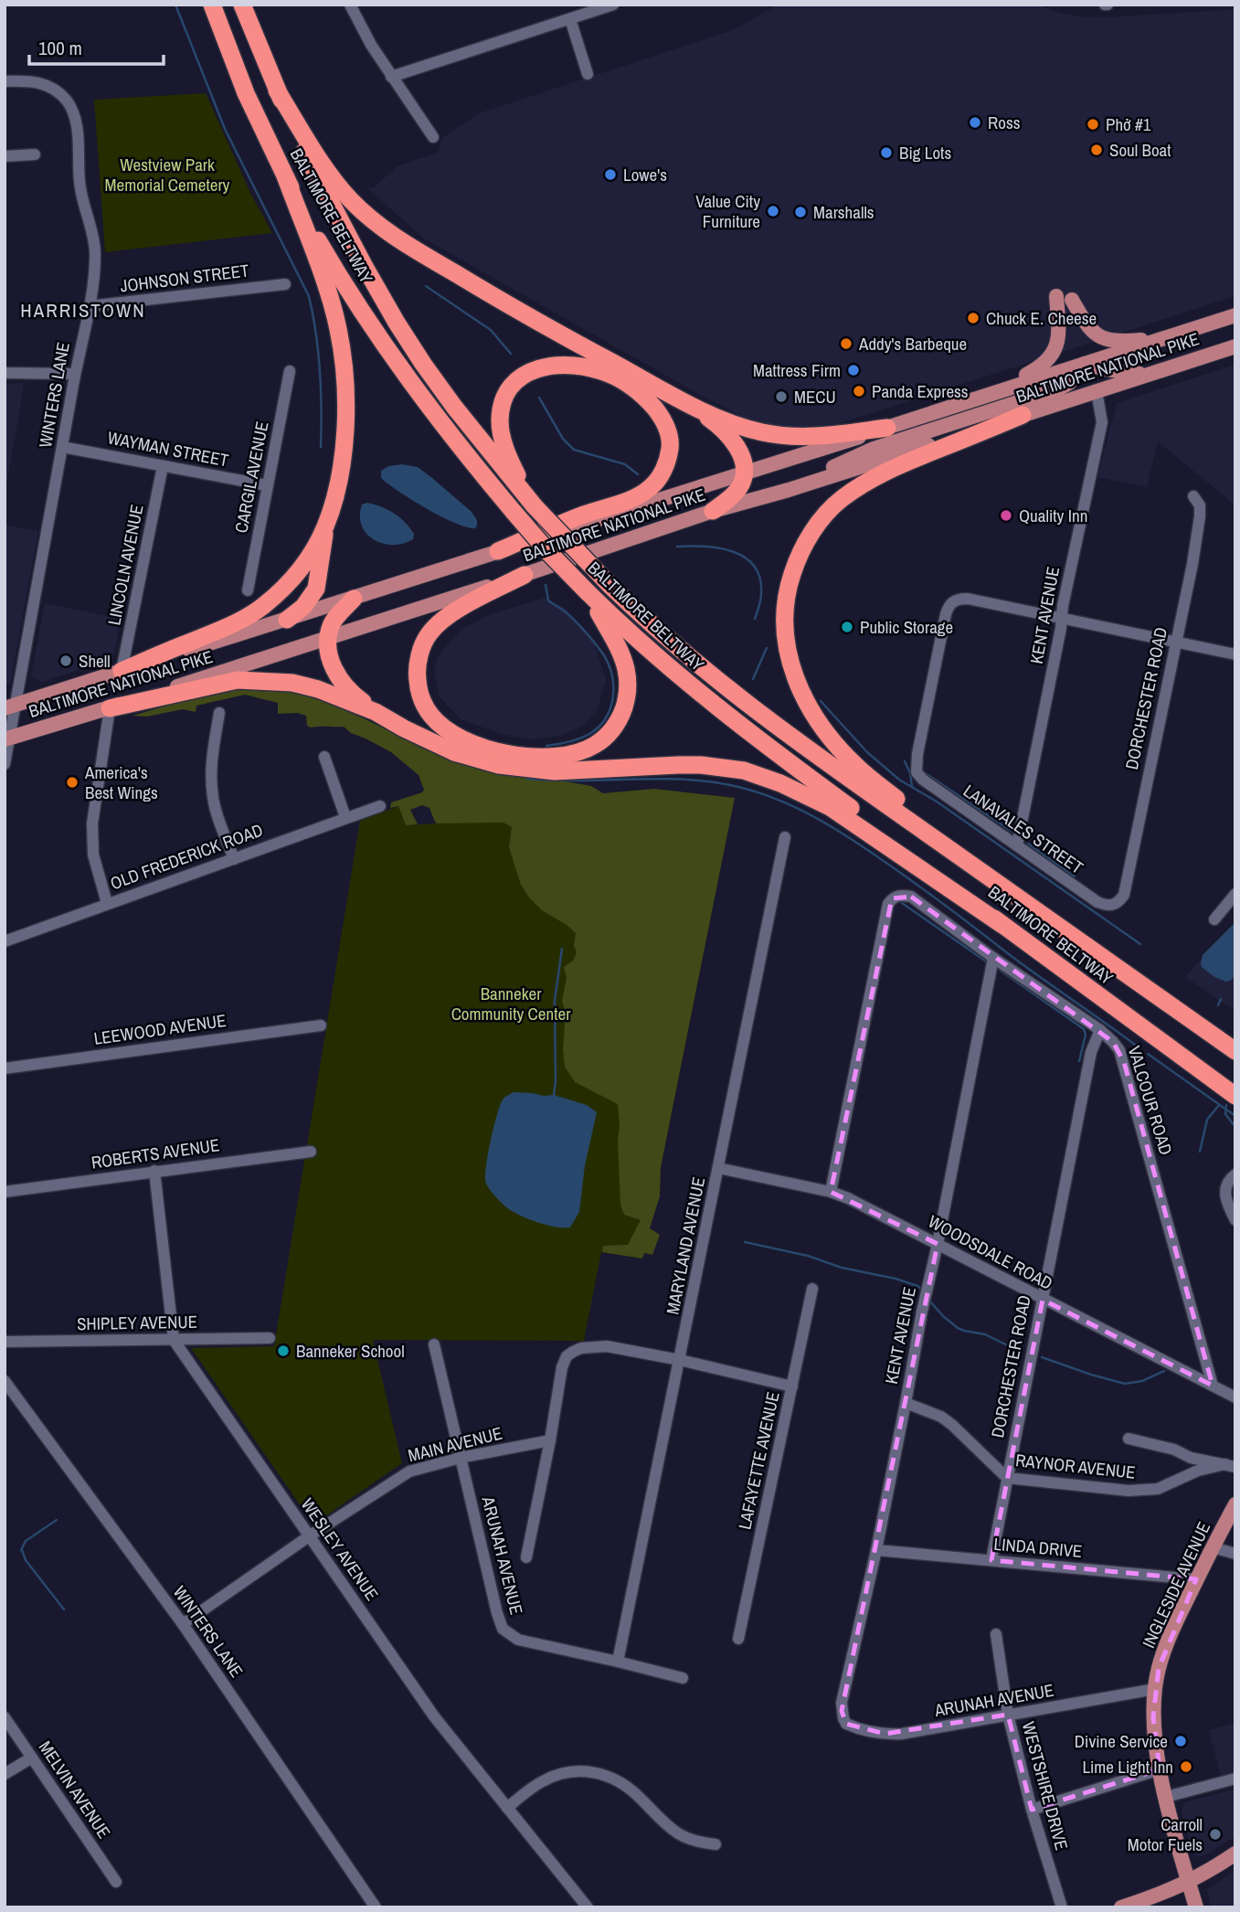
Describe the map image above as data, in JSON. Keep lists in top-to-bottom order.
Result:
{
  "streets": {
    "highway": ["BALTIMORE BELTWAY"],
    "main road": ["BALTIMORE NATIONAL PIKE", "INGLESIDE AVENUE"],
    "street": [
      "JOHNSON STREET",
      "WINTERS LANE",
      "WAYMAN STREET",
      "CARGIL AVENUE",
      "LINCOLN AVENUE",
      "KENT AVENUE",
      "DORCHESTER ROAD",
      "LANAVALES STREET",
      "OLD FREDERICK ROAD",
      "LEEWOOD AVENUE",
      "VALCOUR ROAD",
      "ROBERTS AVENUE",
      "MARYLAND AVENUE",
      "WOODSDALE ROAD",
      "SHIPLEY AVENUE",
      "MAIN AVENUE",
      "LAFAYETTE AVENUE",
      "RAYNOR AVENUE",
      "LINDA DRIVE",
      "WESLEY AVENUE",
      "ARUNAH AVENUE",
      "WESTSHIRE DRIVE",
      "MELVIN AVENUE"
    ]
  },
  "crossings": [
    ["JOHNSON STREET", "WINTERS LANE"],
    ["BALTIMORE NATIONAL PIKE", "WINTERS LANE"],
    ["BALTIMORE NATIONAL PIKE", "LINCOLN AVENUE"],
    ["BALTIMORE NATIONAL PIKE", "KENT AVENUE"],
    ["WINTERS LANE", "WAYMAN STREET"],
    ["WINTERS LANE", "MAIN AVENUE"],
    ["WAYMAN STREET", "CARGIL AVENUE"],
    ["WAYMAN STREET", "LINCOLN AVENUE"],
    ["KENT AVENUE", "LANAVALES STREET"],
    ["KENT AVENUE", "VALCOUR ROAD"],
    ["KENT AVENUE", "WOODSDALE ROAD"],
    ["KENT AVENUE", "RAYNOR AVENUE"],
    ["KENT AVENUE", "LINDA DRIVE"],
    ["KENT AVENUE", "ARUNAH AVENUE"],
    ["DORCHESTER ROAD", "LANAVALES STREET"],
    ["DORCHESTER ROAD", "VALCOUR ROAD"],
    ["DORCHESTER ROAD", "WOODSDALE ROAD"],
    ["DORCHESTER ROAD", "RAYNOR AVENUE"],
    ["DORCHESTER ROAD", "LINDA DRIVE"],
    ["VALCOUR ROAD", "WOODSDALE ROAD"],
    ["ROBERTS AVENUE", "WESLEY AVENUE"],
    ["MARYLAND AVENUE", "WOODSDALE ROAD"],
    ["MARYLAND AVENUE", "ARUNAH AVENUE"],
    ["SHIPLEY AVENUE", "WESLEY AVENUE"],
    ["MAIN AVENUE", "WESLEY AVENUE"],
    ["MAIN AVENUE", "ARUNAH AVENUE"],
    ["LINDA DRIVE", "INGLESIDE AVENUE"],
    ["ARUNAH AVENUE", "INGLESIDE AVENUE"],
    ["ARUNAH AVENUE", "WESTSHIRE DRIVE"]
  ],
  "districts": ["HARRISTOWN"],
  "parks": ["Westview Park Memorial Cemetery", "Banneker Community Center"],
  "places": [
    "Ross",
    "Phở #1",
    "Soul Boat",
    "Big Lots",
    "Lowe's",
    "Value City Furniture",
    "Marshalls",
    "Chuck E. Cheese",
    "Addy's Barbeque",
    "Mattress Firm",
    "Panda Express",
    "MECU",
    "Quality Inn",
    "Public Storage",
    "Shell",
    "America's Best Wings",
    "Banneker School",
    "Divine Service",
    "Lime Light Inn",
    "Carroll Motor Fuels"
  ],
  "scale_bar": "100 m"
}
